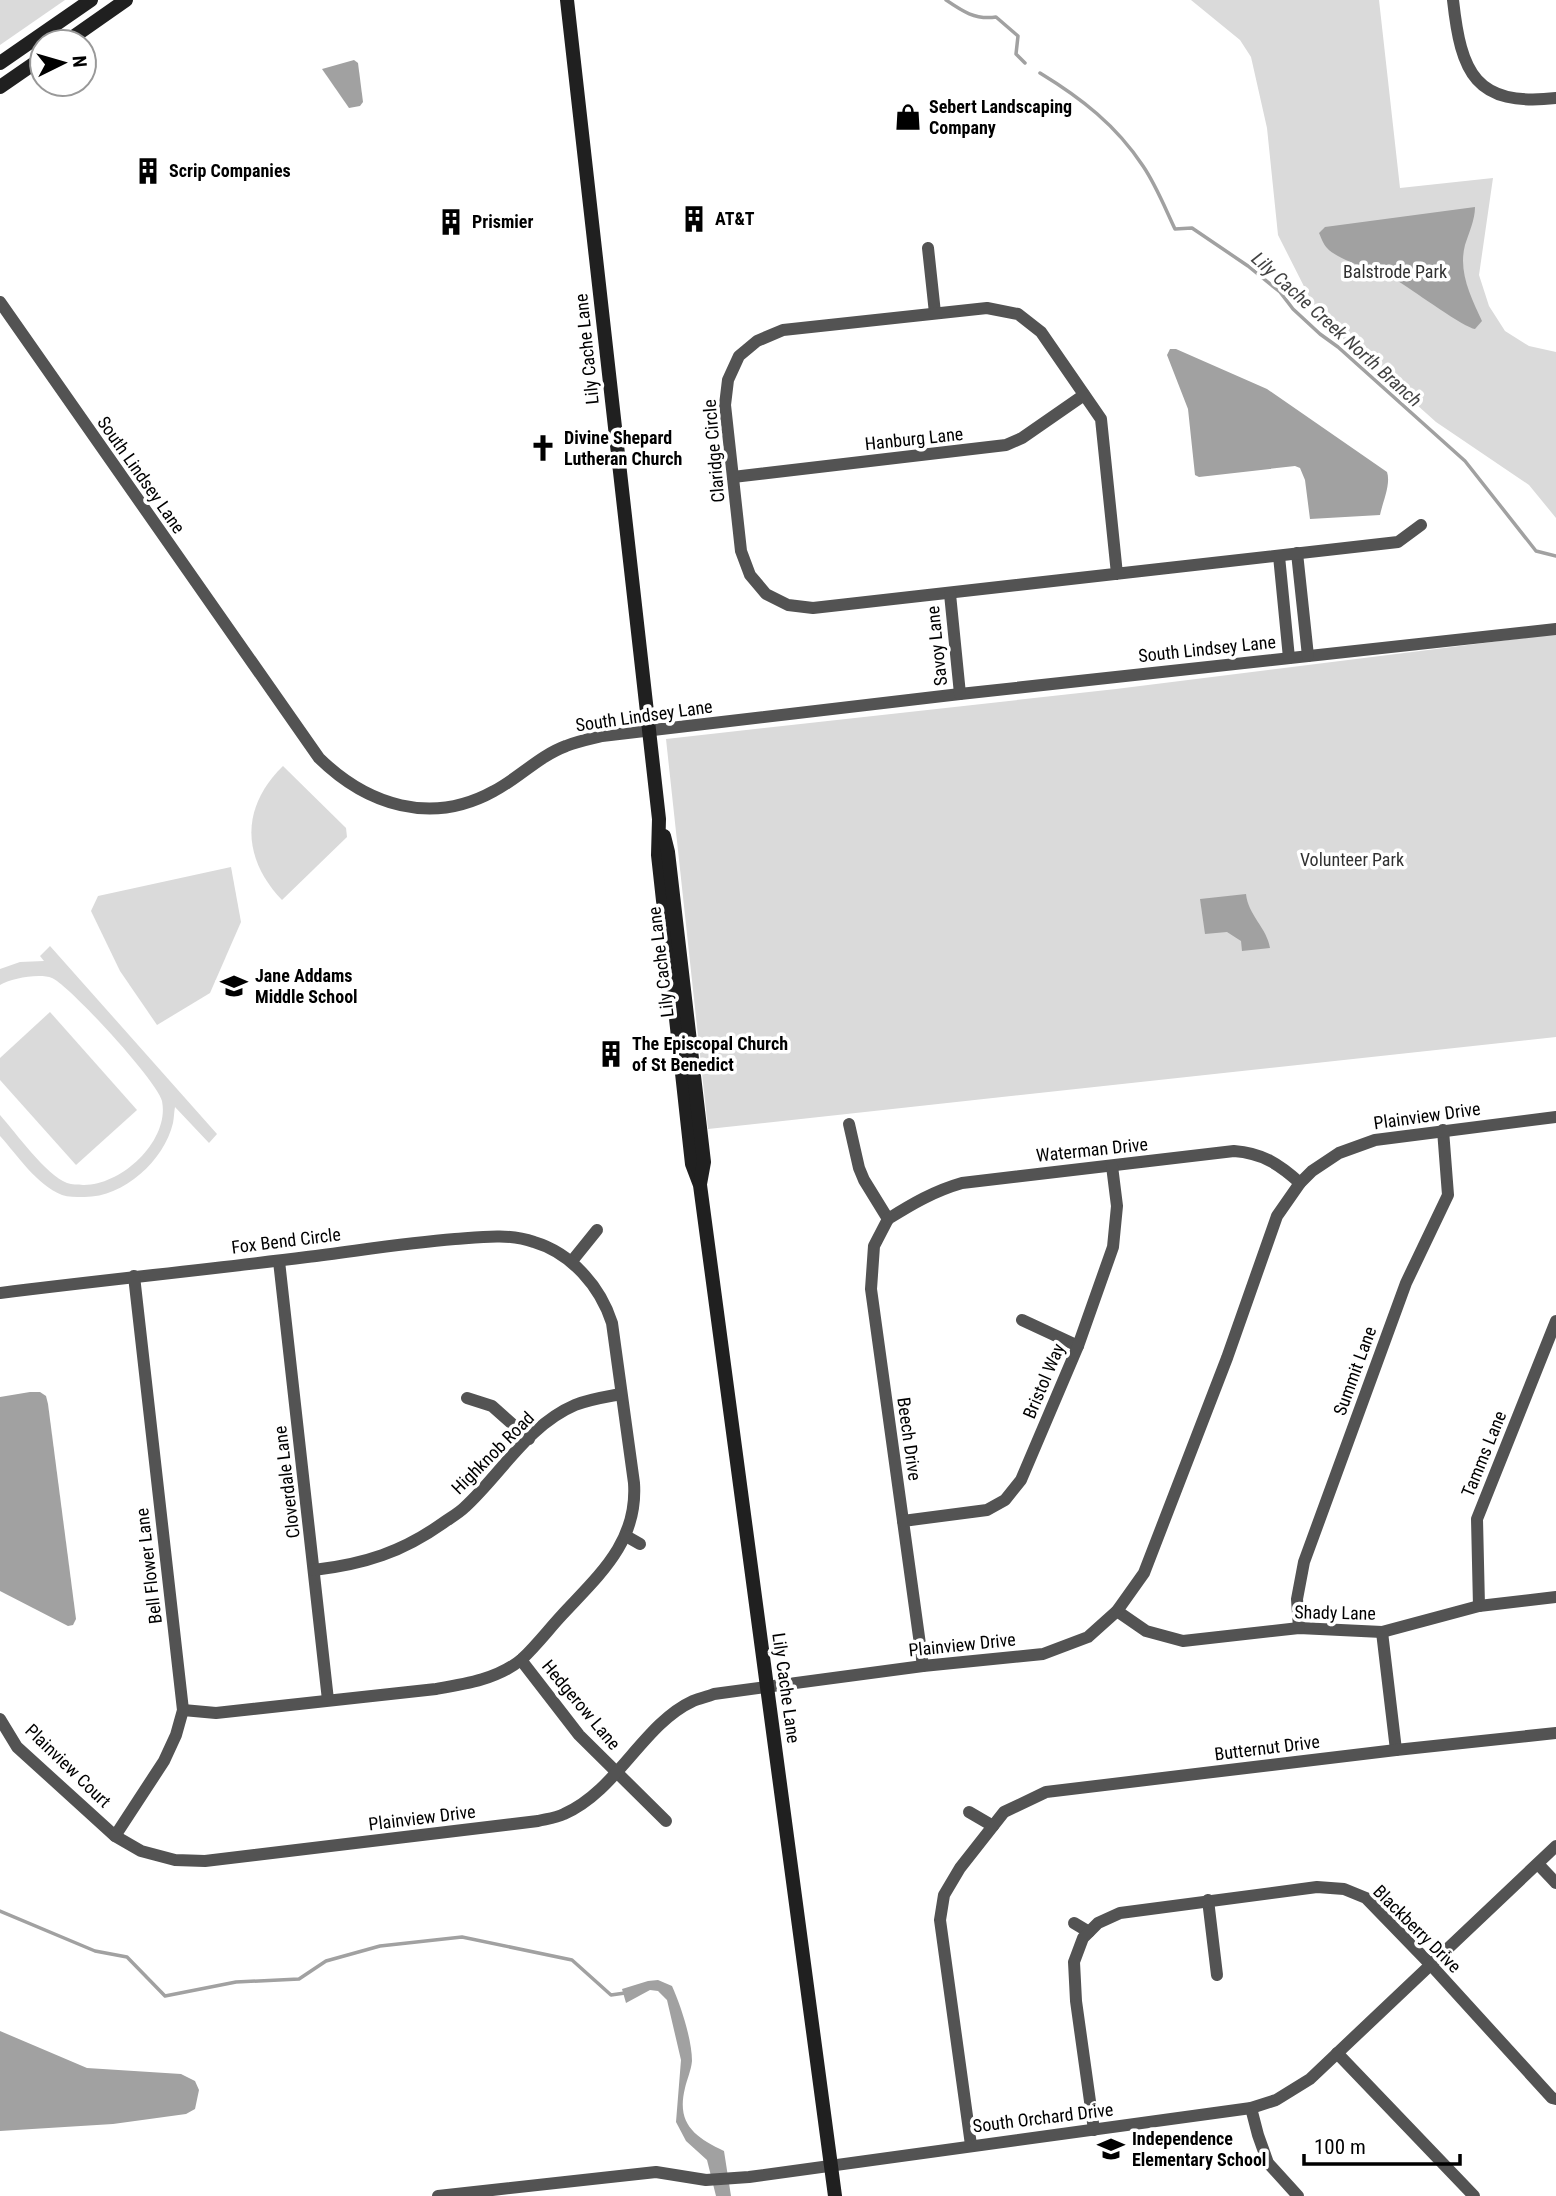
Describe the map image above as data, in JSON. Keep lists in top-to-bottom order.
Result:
{
  "streets": {
    "street": [
      "Lily Cache Lane",
      "Hanburg Lane",
      "Claridge Circle",
      "South Lindsey Lane",
      "Savoy Lane",
      "Plainview Drive",
      "Waterman Drive",
      "Fox Bend Circle",
      "Summit Lane",
      "Bristol Way",
      "Beech Drive",
      "Highknob Road",
      "Tamms Lane",
      "Cloverdale Lane",
      "Bell Flower Lane",
      "Shady Lane",
      "Hedgerow Lane",
      "Butternut Drive",
      "Plainview Court",
      "Blackberry Drive",
      "South Orchard Drive"
    ]
  },
  "crossings": [
    ["Lily Cache Lane", "South Lindsey Lane"],
    ["Lily Cache Lane", "Plainview Drive"],
    ["Lily Cache Lane", "South Orchard Drive"],
    ["Hanburg Lane", "Claridge Circle"],
    ["Claridge Circle", "Savoy Lane"],
    ["South Lindsey Lane", "Savoy Lane"],
    ["Plainview Drive", "Waterman Drive"],
    ["Plainview Drive", "Summit Lane"],
    ["Plainview Drive", "Beech Drive"],
    ["Plainview Drive", "Bell Flower Lane"],
    ["Plainview Drive", "Shady Lane"],
    ["Plainview Drive", "Hedgerow Lane"],
    ["Plainview Drive", "Plainview Court"],
    ["Waterman Drive", "Bristol Way"],
    ["Waterman Drive", "Beech Drive"],
    ["Fox Bend Circle", "Highknob Road"],
    ["Fox Bend Circle", "Cloverdale Lane"],
    ["Fox Bend Circle", "Bell Flower Lane"],
    ["Fox Bend Circle", "Hedgerow Lane"],
    ["Summit Lane", "Shady Lane"],
    ["Bristol Way", "Beech Drive"],
    ["Highknob Road", "Cloverdale Lane"],
    ["Tamms Lane", "Shady Lane"],
    ["Bell Flower Lane", "Plainview Court"],
    ["Butternut Drive", "South Orchard Drive"],
    ["Blackberry Drive", "South Orchard Drive"]
  ],
  "water": ["Lily Cache Creek North Branch"],
  "parks": ["Balstrode Park", "Volunteer Park"],
  "places": {
    "shop": ["Sebert Landscaping Company"],
    "building": [
      "Scrip Companies",
      "AT&T",
      "Prismier",
      "The Episcopal Church of St Benedict"
    ],
    "church": ["Divine Shepard Lutheran Church"],
    "school or university": ["Jane Addams Middle School", "Independence Elementary School"]
  },
  "scale_bar": "100 m",
  "north": "right"
}
